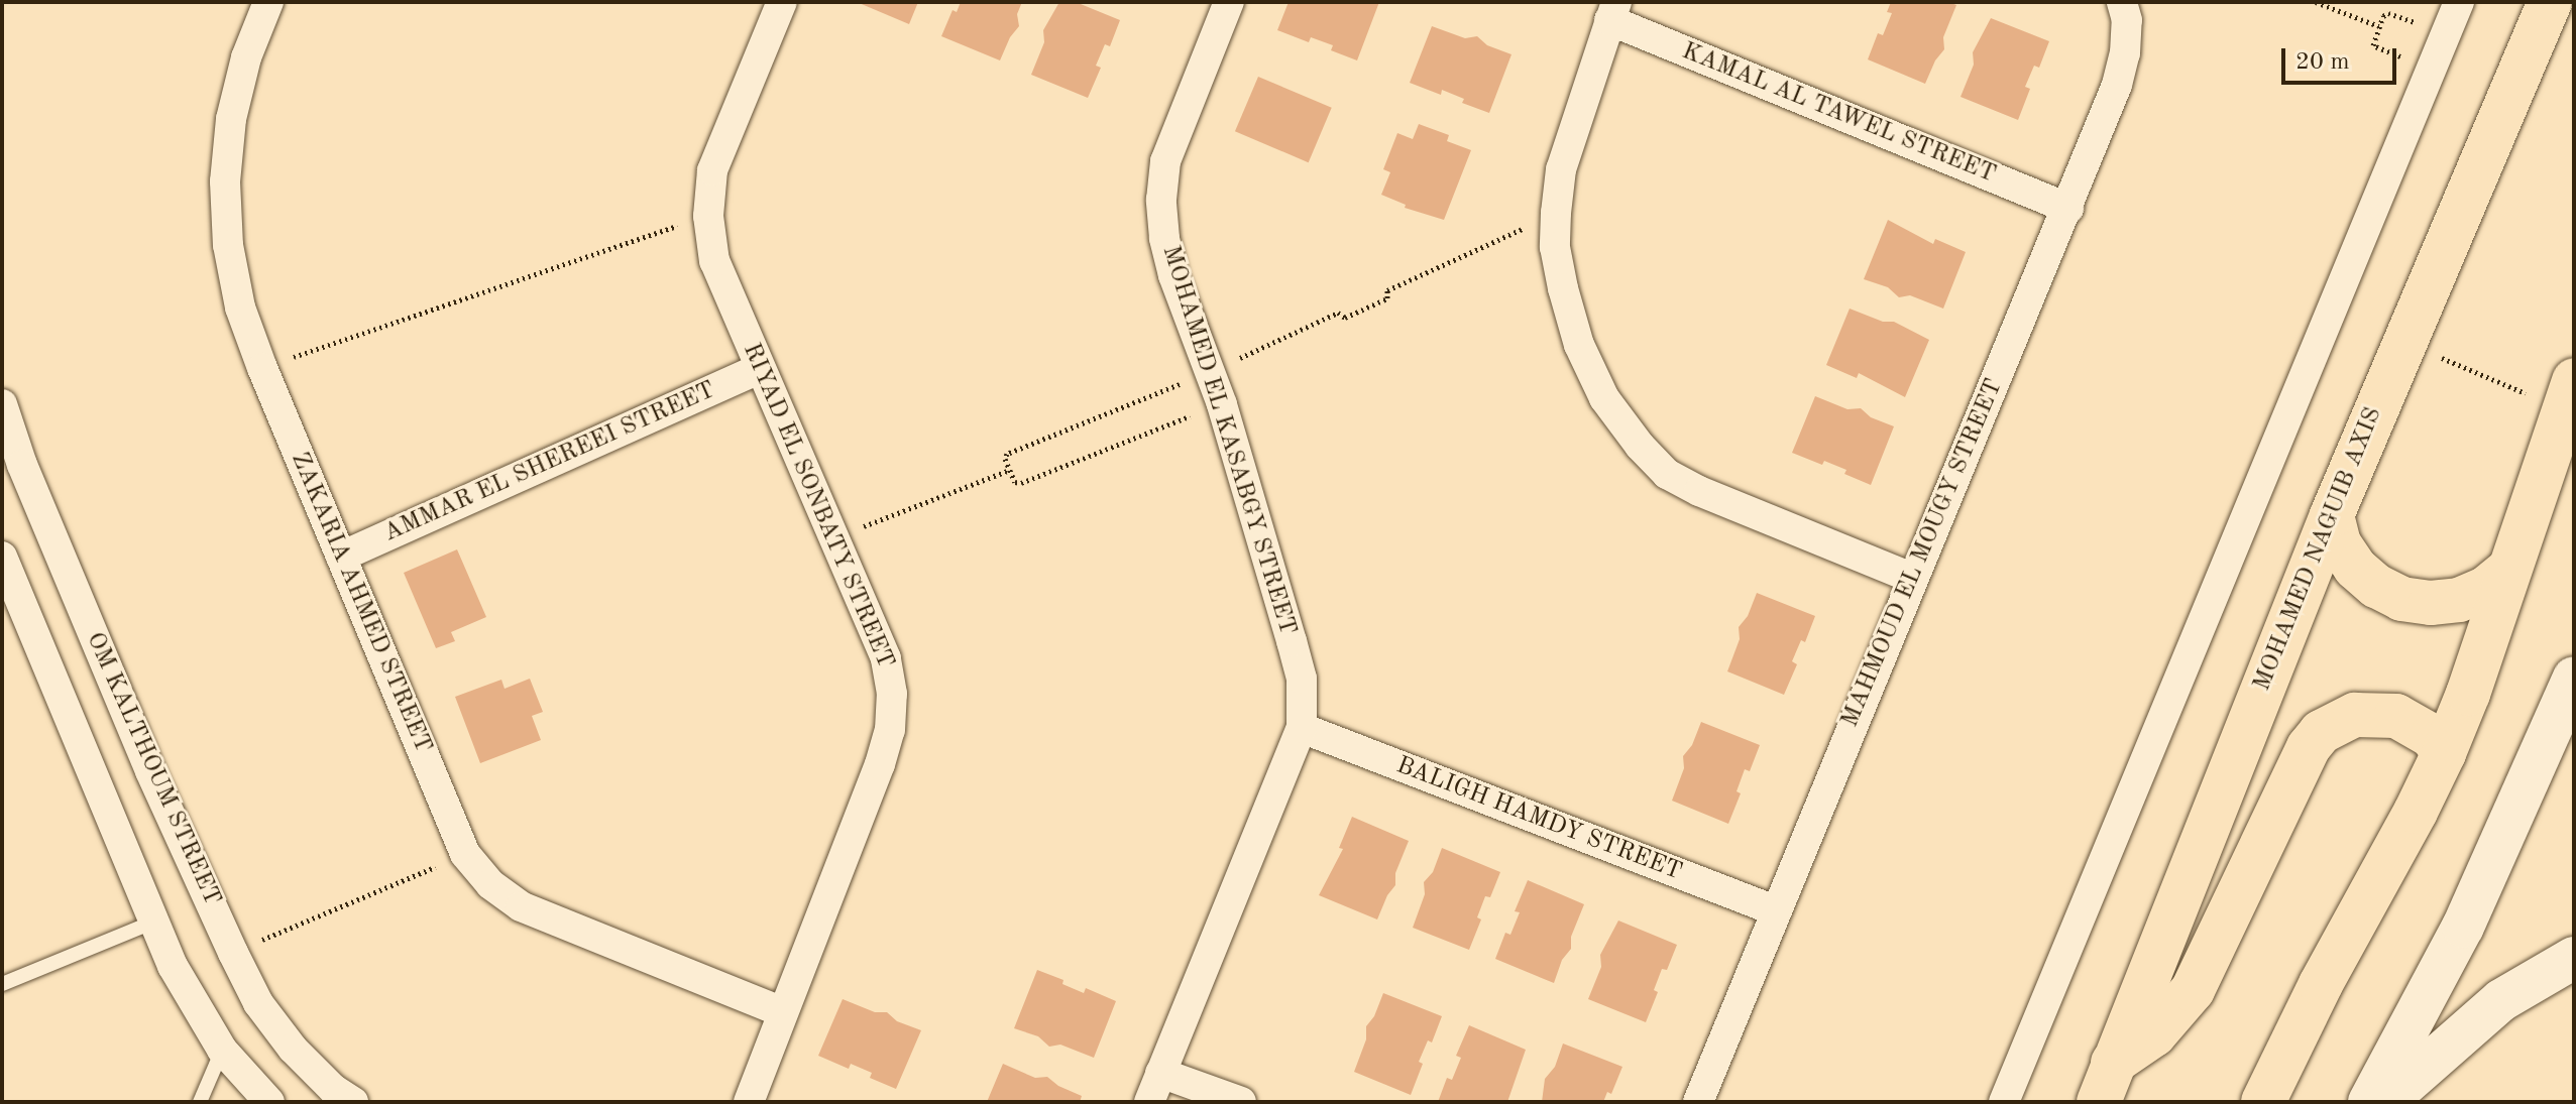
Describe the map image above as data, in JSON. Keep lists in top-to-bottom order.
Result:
{
  "streets": {
    "main road": ["MOHAMED NAGUIB AXIS"],
    "street": [
      "KAMAL AL TAWEL STREET",
      "MOHAMED EL KASABGY STREET",
      "AMMAR EL SHEREEI STREET",
      "RIYAD EL SONBATY STREET",
      "MAHMOUD EL MOUGY STREET",
      "ZAKARIA AHMED STREET",
      "OM KALTHOUM STREET",
      "BALIGH HAMDY STREET"
    ]
  },
  "crossings": [
    ["KAMAL AL TAWEL STREET", "MAHMOUD EL MOUGY STREET"],
    ["MOHAMED EL KASABGY STREET", "BALIGH HAMDY STREET"],
    ["AMMAR EL SHEREEI STREET", "RIYAD EL SONBATY STREET"],
    ["AMMAR EL SHEREEI STREET", "ZAKARIA AHMED STREET"],
    ["RIYAD EL SONBATY STREET", "ZAKARIA AHMED STREET"],
    ["MAHMOUD EL MOUGY STREET", "BALIGH HAMDY STREET"]
  ],
  "scale_bar": "20 m"
}
